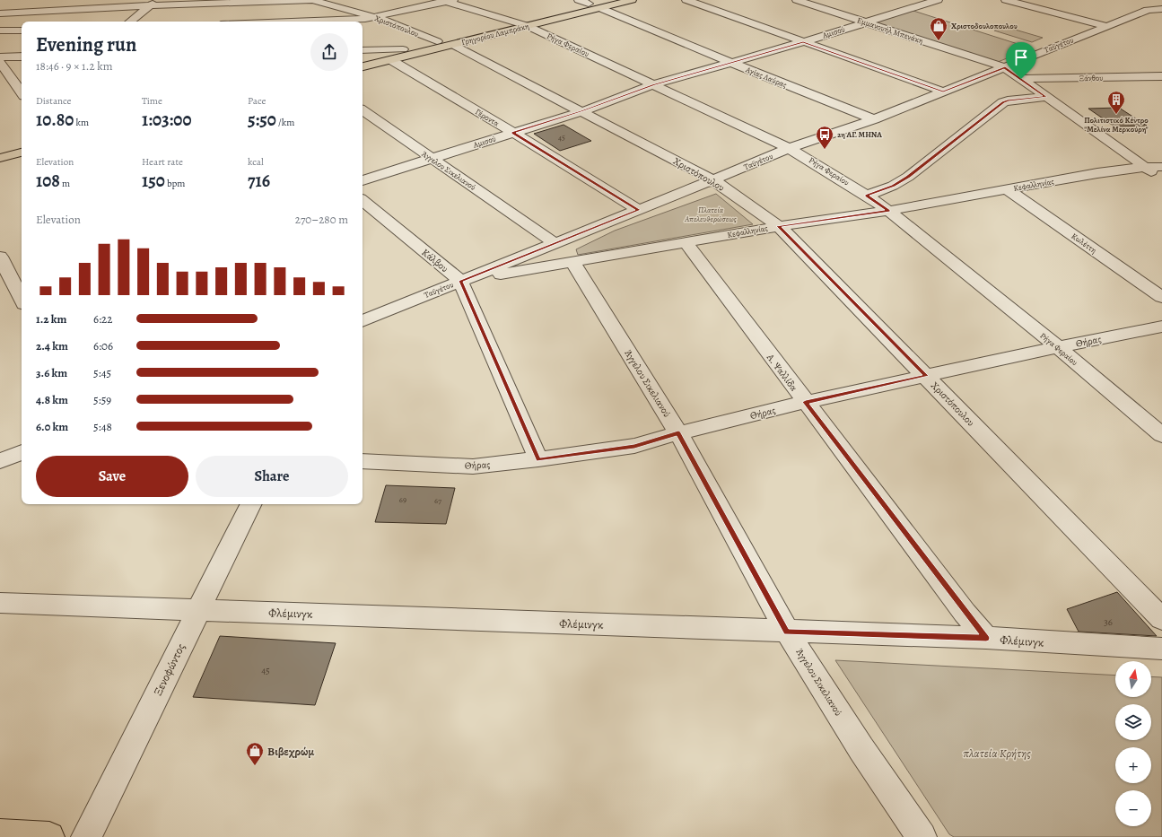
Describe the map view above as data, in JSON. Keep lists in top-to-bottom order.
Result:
{
  "streets": {
    "main road": ["Γρηγορίου Λαμπράκη"],
    "street": [
      "Χριστόπουλου",
      "Εμμανουήλ Μπενάκη",
      "Αμισού",
      "Ρήγα Φεραίου",
      "Ταϋγέτου",
      "Αγίας Λαύρας",
      "Ξάνθου",
      "Γέροντα",
      "Άγγελου Σικελιανού",
      "Κεφαλληνίας",
      "Κωλέττη",
      "Κάλβου",
      "Θήρας",
      "Α. Ψαλλίδα",
      "Φλέμινγκ",
      "Ξενοφώντος"
    ]
  },
  "crossings": [
    ["Χριστόπουλου", "Αμισού"],
    ["Χριστόπουλου", "Γρηγορίου Λαμπράκη"],
    ["Χριστόπουλου", "Ταϋγέτου"],
    ["Χριστόπουλου", "Κεφαλληνίας"],
    ["Χριστόπουλου", "Θήρας"],
    ["Εμμανουήλ Μπενάκη", "Αμισού"],
    ["Εμμανουήλ Μπενάκη", "Ταϋγέτου"],
    ["Εμμανουήλ Μπενάκη", "Ξάνθου"],
    ["Εμμανουήλ Μπενάκη", "Κεφαλληνίας"],
    ["Αμισού", "Ρήγα Φεραίου"],
    ["Αμισού", "Αγίας Λαύρας"],
    ["Αμισού", "Γέροντα"],
    ["Αμισού", "Άγγελου Σικελιανού"],
    ["Γρηγορίου Λαμπράκη", "Ρήγα Φεραίου"],
    ["Γρηγορίου Λαμπράκη", "Αγίας Λαύρας"],
    ["Γρηγορίου Λαμπράκη", "Γέροντα"],
    ["Ρήγα Φεραίου", "Ταϋγέτου"],
    ["Ρήγα Φεραίου", "Κεφαλληνίας"],
    ["Ρήγα Φεραίου", "Θήρας"],
    ["Ταϋγέτου", "Αγίας Λαύρας"],
    ["Ταϋγέτου", "Γέροντα"],
    ["Ταϋγέτου", "Άγγελου Σικελιανού"],
    ["Ταϋγέτου", "Κεφαλληνίας"],
    ["Ταϋγέτου", "Κάλβου"],
    ["Άγγελου Σικελιανού", "Κεφαλληνίας"],
    ["Άγγελου Σικελιανού", "Θήρας"],
    ["Άγγελου Σικελιανού", "Φλέμινγκ"],
    ["Κεφαλληνίας", "Κωλέττη"],
    ["Κεφαλληνίας", "Κάλβου"],
    ["Κεφαλληνίας", "Α. Ψαλλίδα"],
    ["Κάλβου", "Θήρας"],
    ["Θήρας", "Α. Ψαλλίδα"],
    ["Α. Ψαλλίδα", "Φλέμινγκ"],
    ["Φλέμινγκ", "Ξενοφώντος"]
  ],
  "parks": ["Πλατεία Απελευθερώσεως", "πλατεία Κρήτης"],
  "places": {
    "shop": ["Χριστοδουλοπουλου", "Βιβεχρώμ"],
    "building": ["Πολιτιστικό Κέντρο \"Μελίνα Μερκούρη\""],
    "bus stop": ["2η ΑΓ. ΜΗΝΑ"]
  },
  "house_numbers": [
    "45",
    "69",
    "67",
    "36",
    "45"
  ],
  "north": "top",
  "page": {
    "heading": ["Evening run", "18:46 · 9 × 1.2 km"],
    "stats": [
      ["Distance", "10.80 km"],
      ["Time", "1:03:00"],
      ["Pace", "5:50 /km"],
      ["Elevation", "108 m"],
      ["Heart rate", "150 bpm"],
      ["kcal", "716"]
    ],
    "chart": ["Elevation", "270–280 m"],
    "list": [
      {
        "name": "1.2 km",
        "note": "6:22"
      },
      {
        "name": "2.4 km",
        "note": "6:06"
      },
      {
        "name": "3.6 km",
        "note": "5:45"
      },
      {
        "name": "4.8 km",
        "note": "5:59"
      },
      {
        "name": "6.0 km",
        "note": "5:48"
      }
    ],
    "buttons": ["Save", "Share"],
    "map_buttons": ["+", "−"]
  }
}
